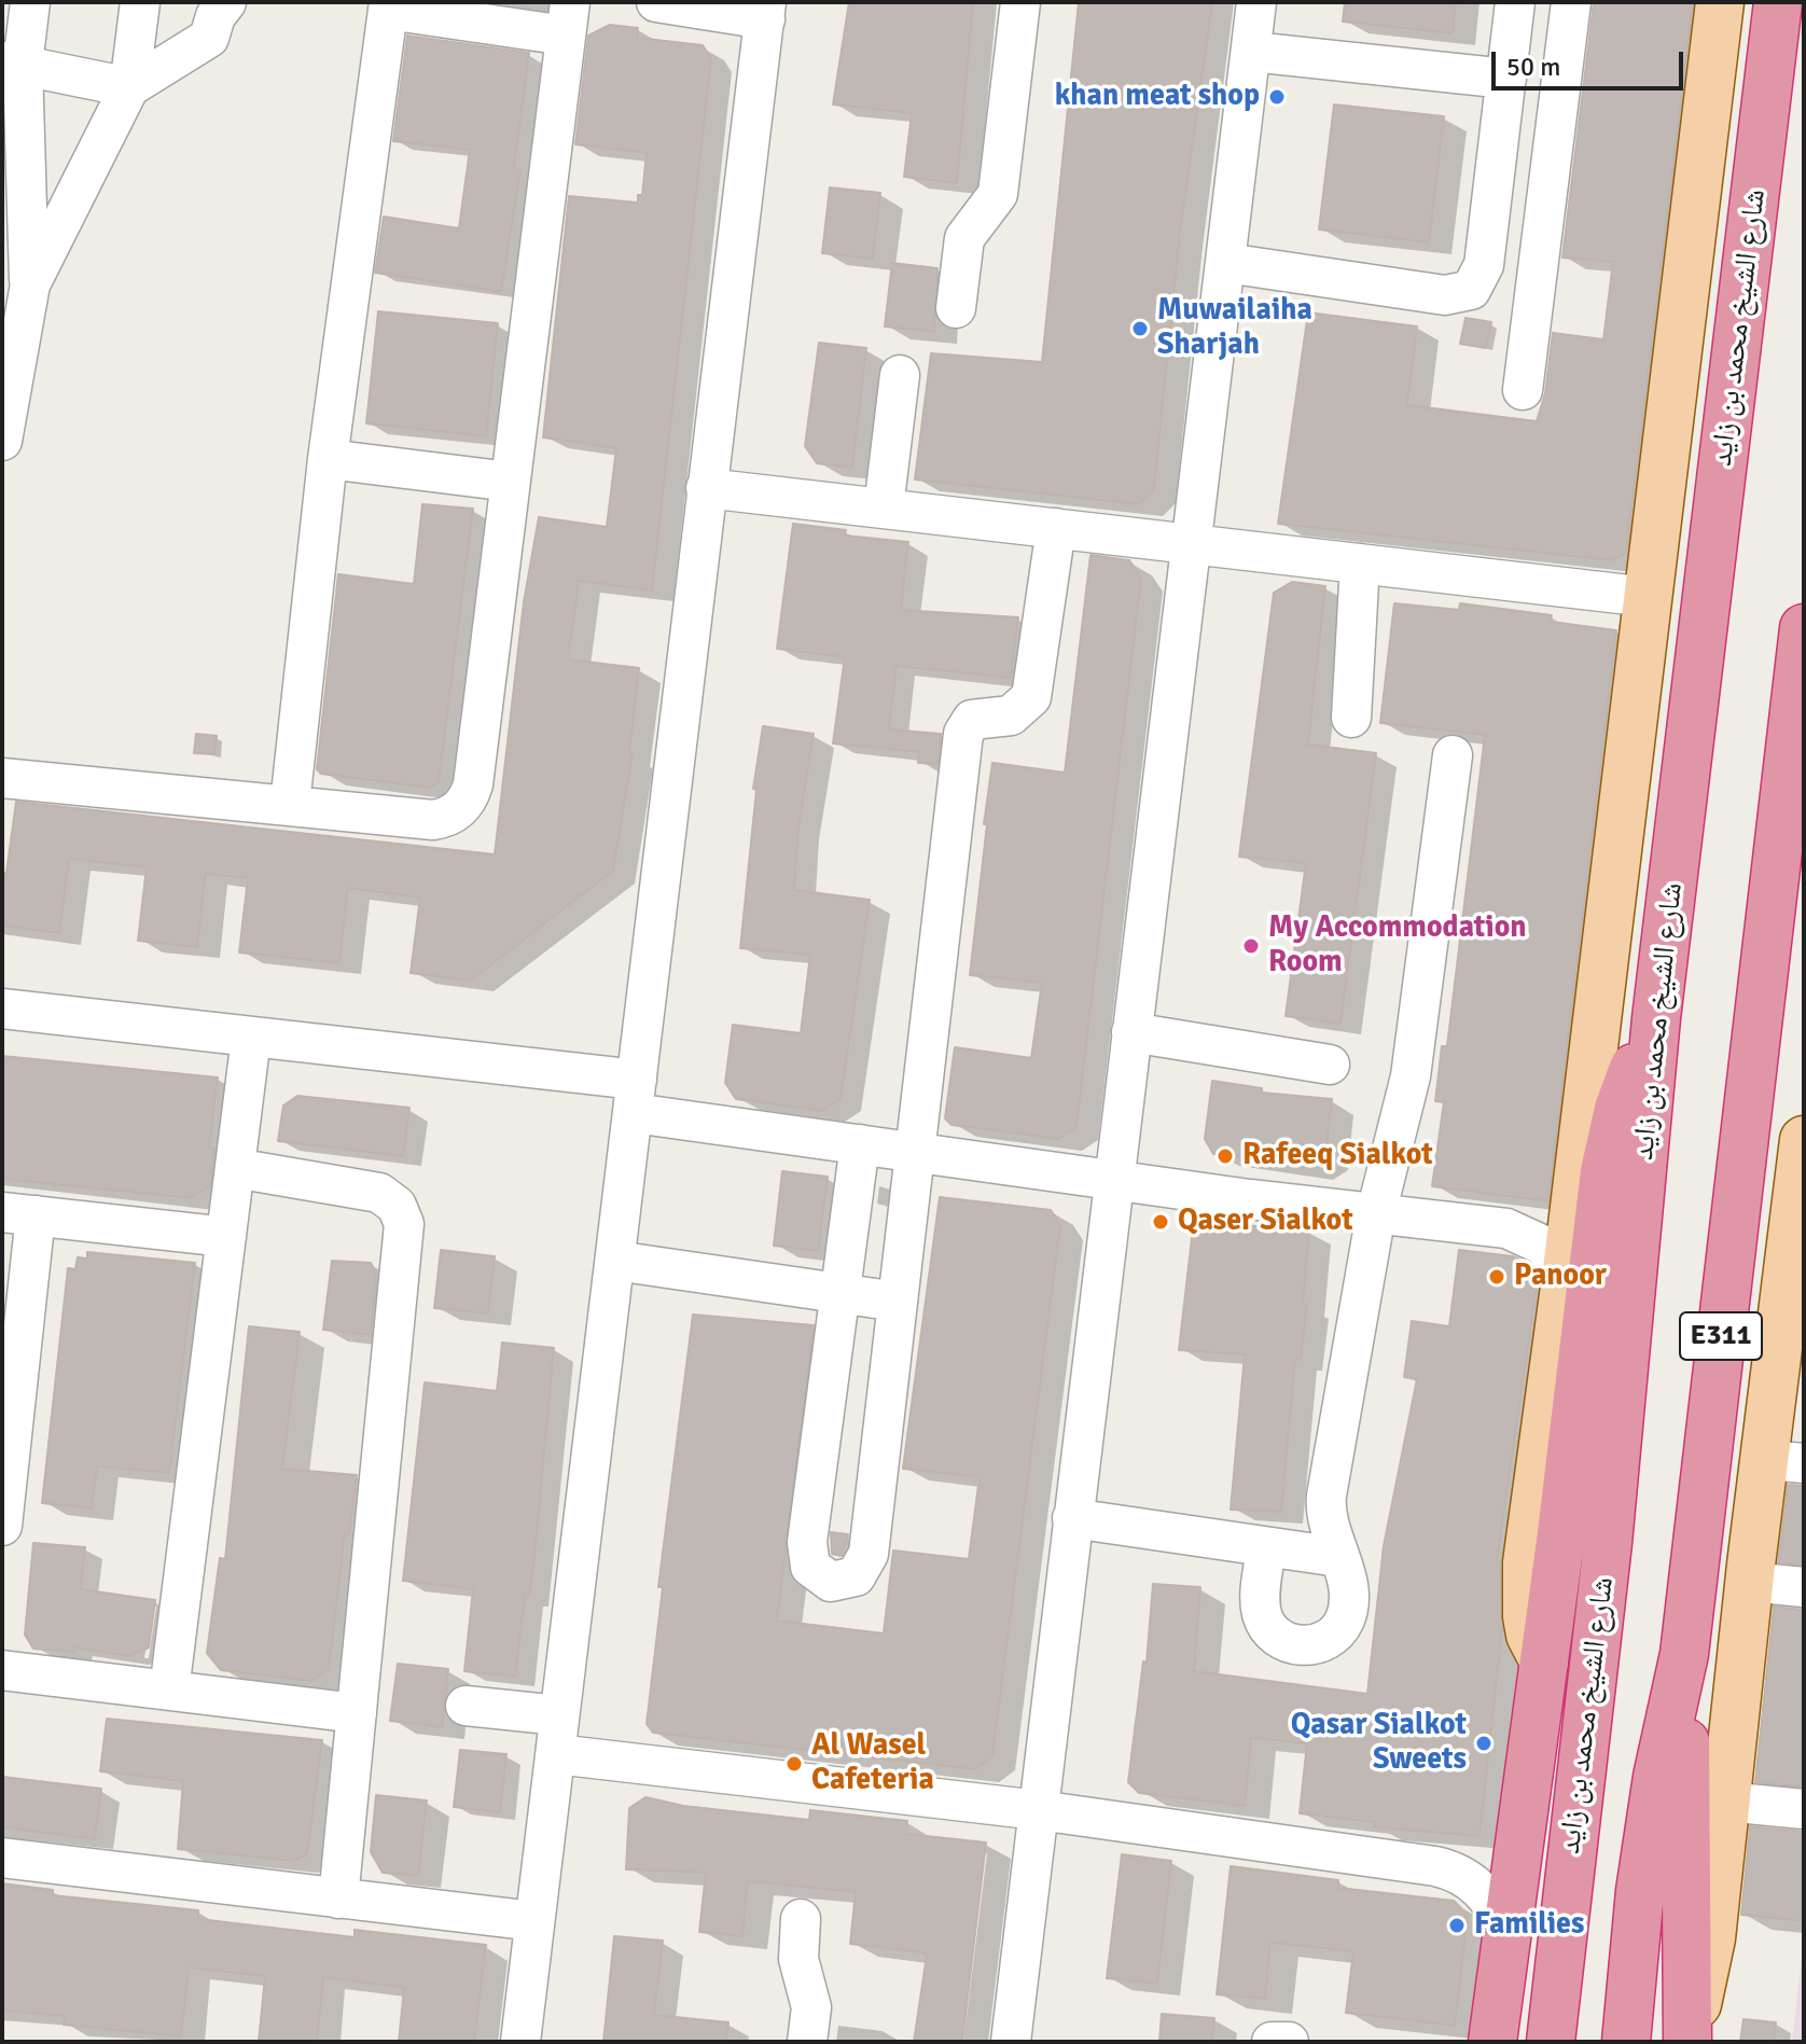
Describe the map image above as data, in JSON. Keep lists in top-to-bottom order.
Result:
{
  "streets": {
    "highway": ["شارع الشيخ محمد بن زايد", "E311"]
  },
  "places": [
    "khan meat shop",
    "Muwailaiha Sharjah",
    "My Accommodation Room",
    "Rafeeq Sialkot",
    "Qaser Sialkot",
    "Panoor",
    "Qasar Sialkot Sweets",
    "Al Wasel Cafeteria",
    "Families"
  ],
  "scale_bar": "50 m"
}
